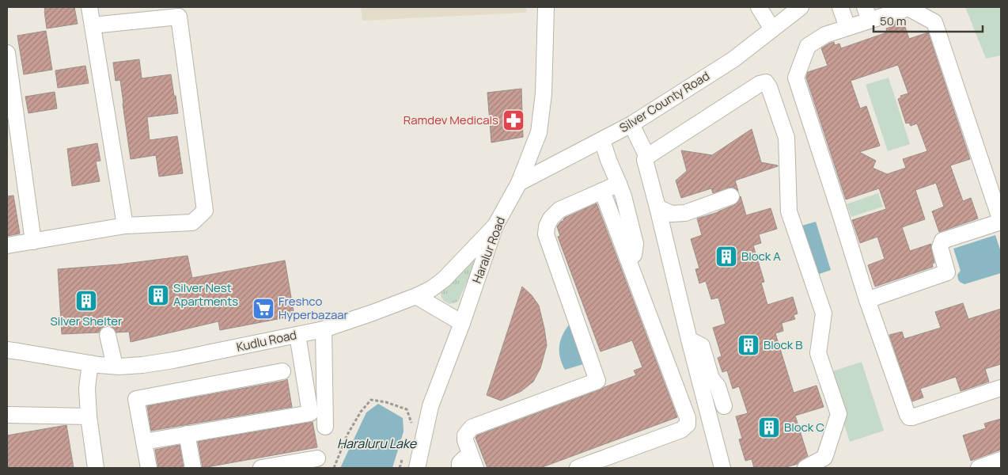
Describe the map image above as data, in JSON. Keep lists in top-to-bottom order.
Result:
{
  "streets": {
    "street": ["Silver County Road", "Haralur Road", "Kudlu Road"]
  },
  "crossings": [
    ["Silver County Road", "Haralur Road"],
    ["Haralur Road", "Kudlu Road"]
  ],
  "water": ["Haraluru Lake"],
  "places": {
    "pharmacy": ["Ramdev Medicals"],
    "building": [
      "Block A",
      "Silver Nest Apartments",
      "Silver Shelter",
      "Block B",
      "Block C"
    ],
    "supermarket": ["Freshco Hyperbazaar"]
  },
  "scale_bar": "50 m"
}
